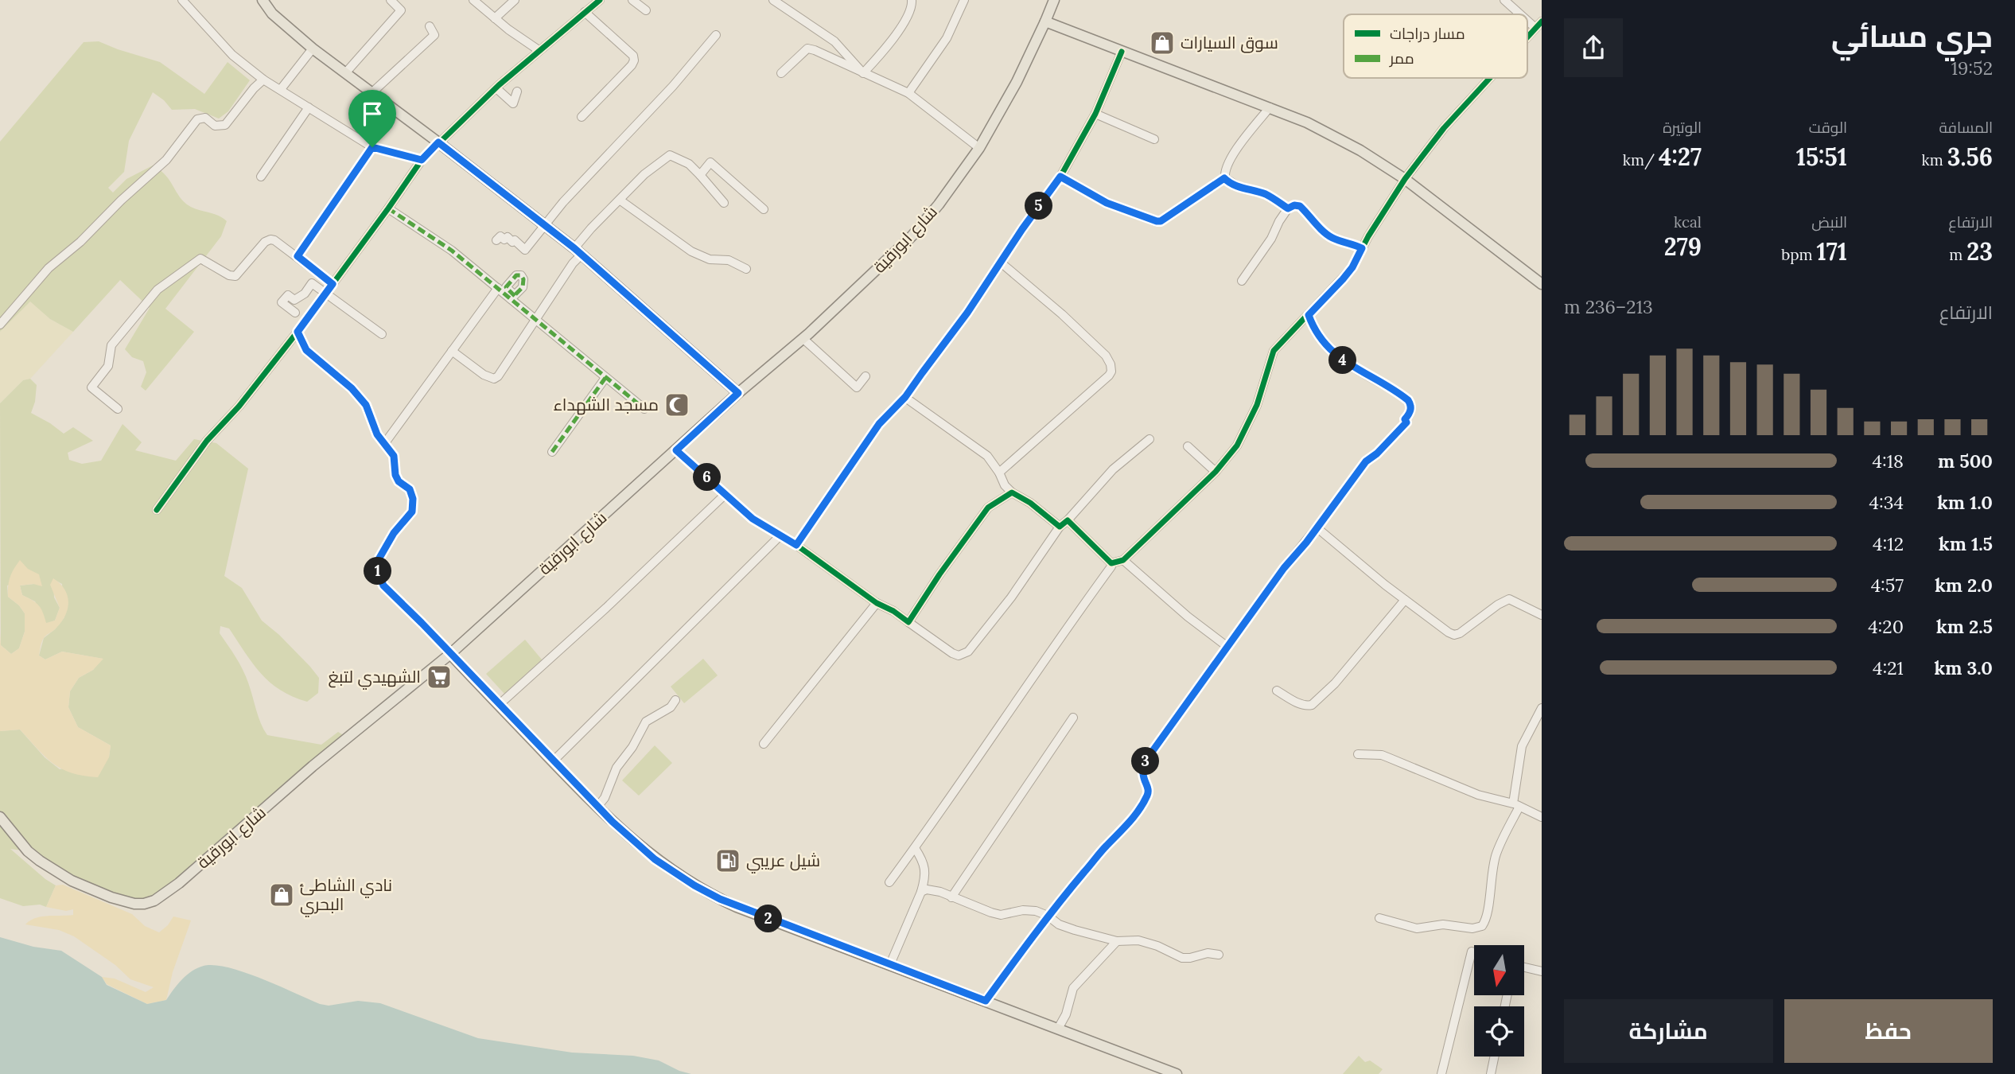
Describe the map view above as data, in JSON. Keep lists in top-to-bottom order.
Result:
{
  "streets": {
    "main road": ["شارع ابورقية"]
  },
  "places": {
    "shop": ["سوق السيارات", "نادي الشاطئ البحري"],
    "mosque": ["مسجد الشهداء"],
    "supermarket": ["الشهيدي لتبغ"],
    "fuel station": ["شيل عريبي"]
  },
  "legend": ["مسار دراجات", "ممر"],
  "north": "bottom",
  "page": {
    "heading": ["جري مسائي", "19:52"],
    "stats": [
      ["المسافة", "3.56 km"],
      ["الوقت", "15:51"],
      ["الوتيرة", "4:27 /km"],
      ["الارتفاع", "23 m"],
      ["النبض", "171 bpm"],
      ["kcal", "279"]
    ],
    "pins": [
      "5",
      "4",
      "6",
      "1",
      "3",
      "2"
    ],
    "chart": ["الارتفاع", "213–236 m"],
    "list": [
      {
        "name": "500 m",
        "note": "4:18"
      },
      {
        "name": "1.0 km",
        "note": "4:34"
      },
      {
        "name": "1.5 km",
        "note": "4:12"
      },
      {
        "name": "2.0 km",
        "note": "4:57"
      },
      {
        "name": "2.5 km",
        "note": "4:20"
      },
      {
        "name": "3.0 km",
        "note": "4:21"
      }
    ],
    "buttons": ["حفظ", "مشاركة"]
  }
}
